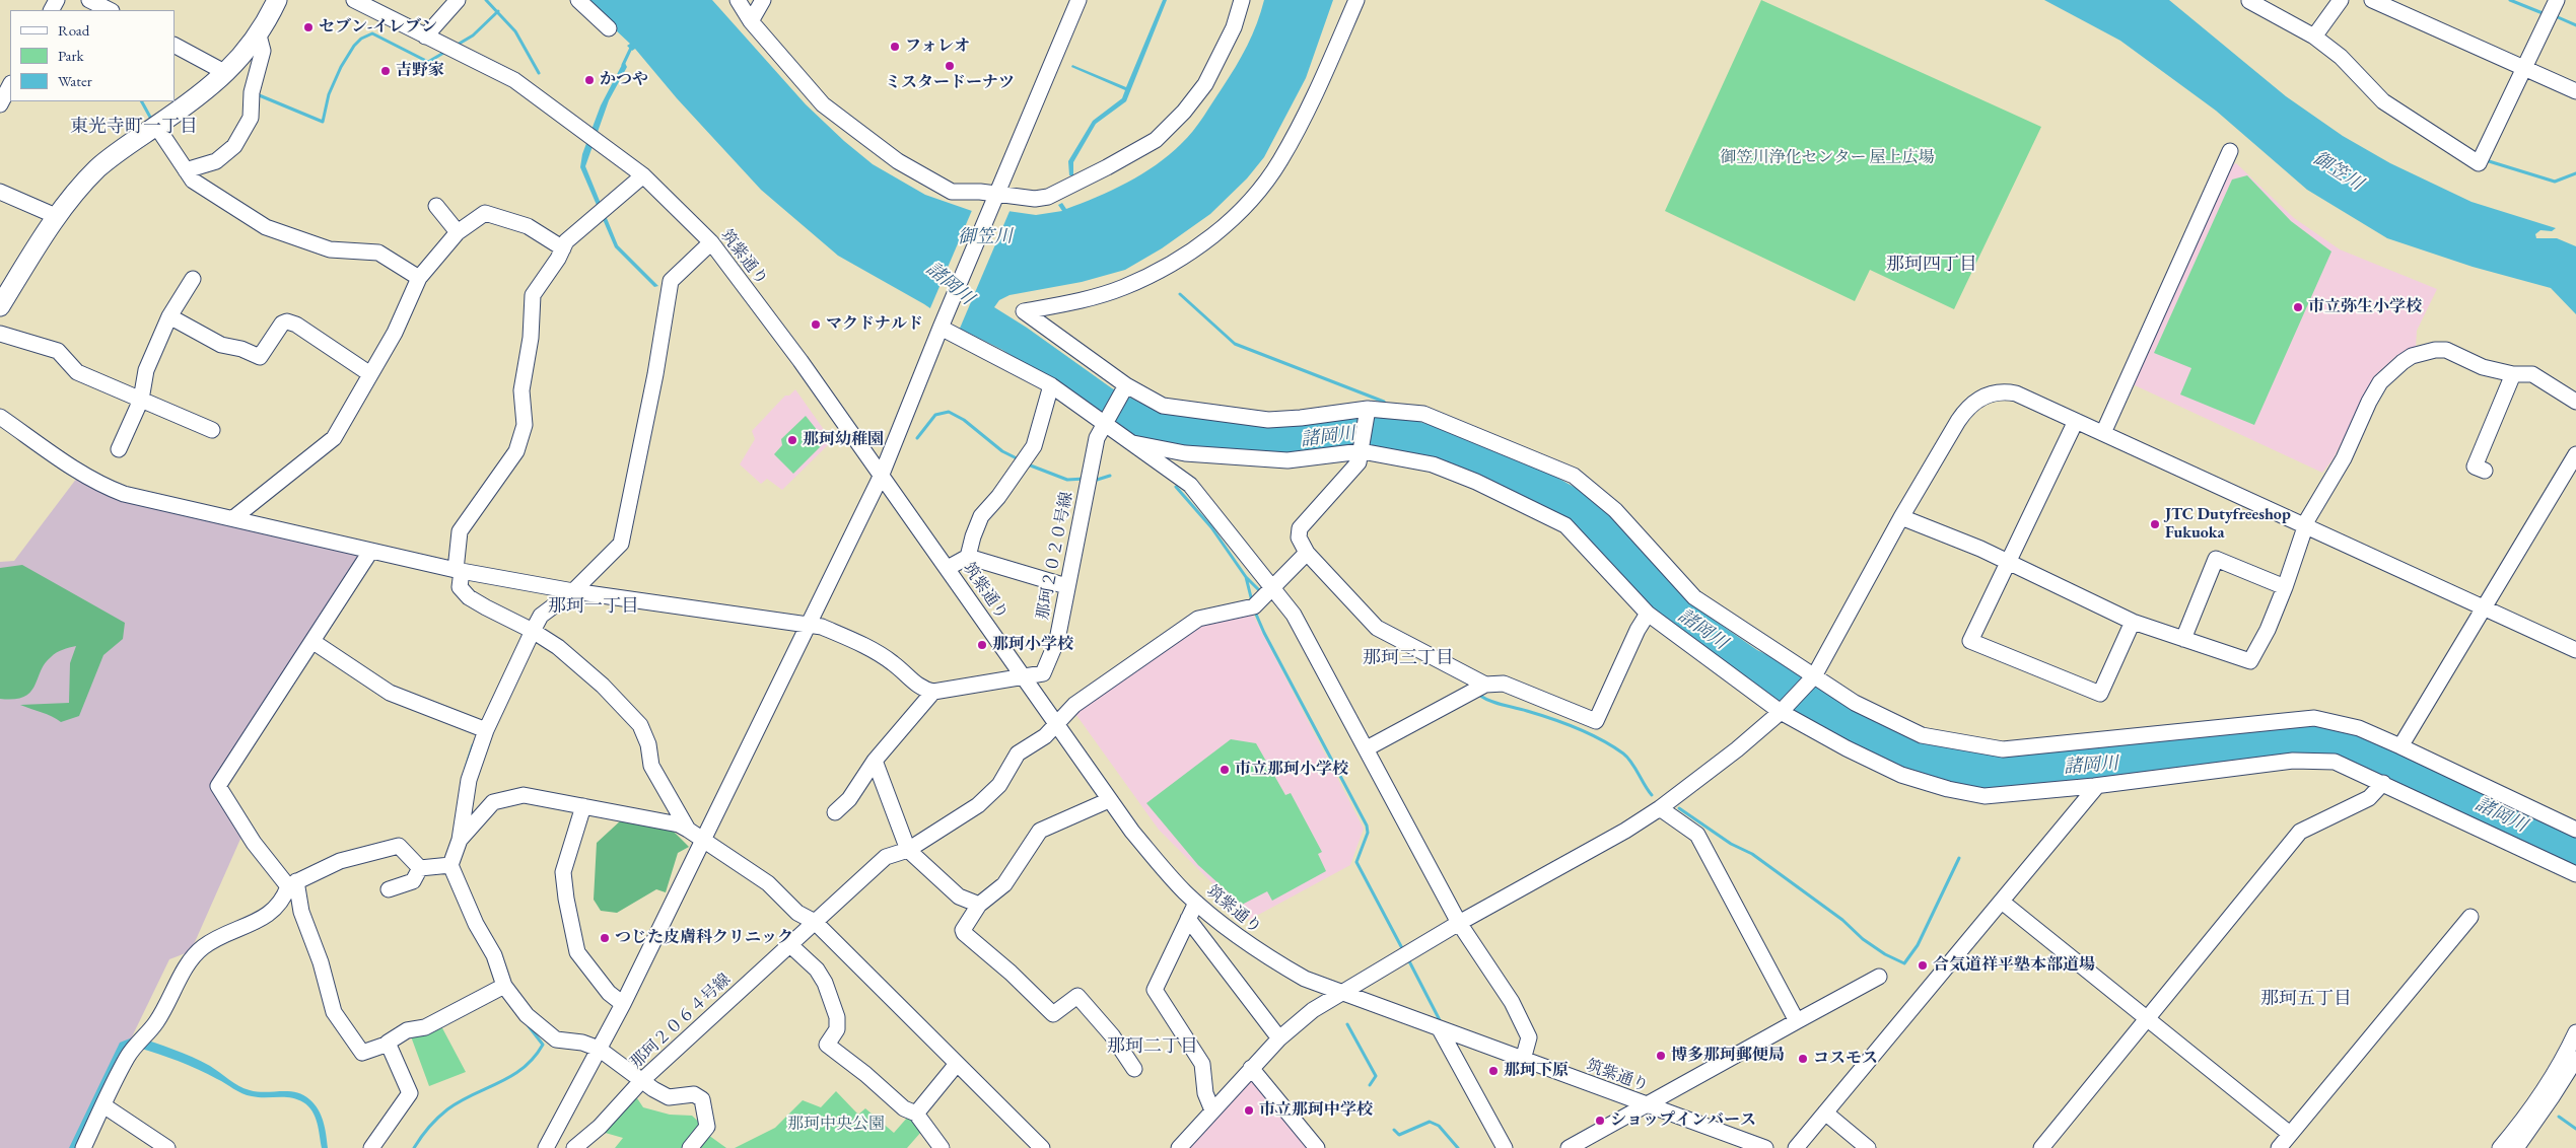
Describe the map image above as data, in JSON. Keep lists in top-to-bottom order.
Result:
{
  "streets": {
    "street": ["筑紫通り", "那珂２０２０号線", "那珂２０６４号線"]
  },
  "crossings": [
    ["筑紫通り", "那珂２０２０号線"],
    ["筑紫通り", "那珂２０６４号線"]
  ],
  "districts": [
    "東光寺町一丁目",
    "那珂四丁目",
    "那珂一丁目",
    "那珂三丁目",
    "那珂五丁目",
    "那珂二丁目"
  ],
  "water": ["御笠川", "諸岡川"],
  "parks": ["御笠川浄化センター 屋上広場", "那珂中央公園"],
  "places": [
    "セブン-イレブン",
    "フォレオ",
    "ミスタードーナツ",
    "吉野家",
    "かつや",
    "市立弥生小学校",
    "マクドナルド",
    "那珂幼稚園",
    "JTC Dutyfreeshop Fukuoka",
    "那珂小学校",
    "市立那珂小学校",
    "つじた皮膚科クリニック",
    "合気道祥平塾本部道場",
    "博多那珂郵便局",
    "コスモス",
    "那珂下原",
    "市立那珂中学校",
    "ショップインバース"
  ],
  "legend": ["Road", "Park", "Water"]
}
